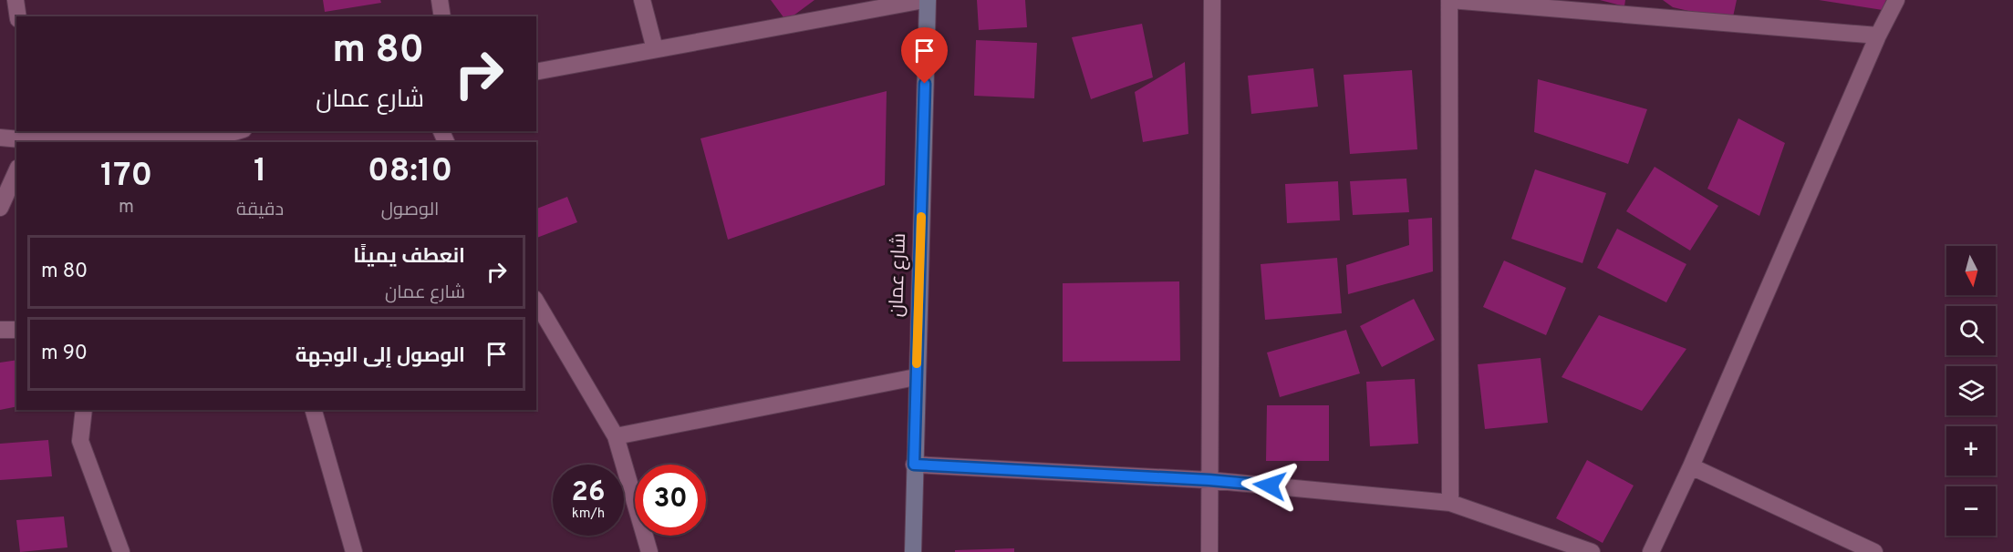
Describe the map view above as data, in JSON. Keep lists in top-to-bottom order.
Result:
{
  "streets": {
    "street": ["شارع عمان"]
  },
  "north": "bottom",
  "page": {
    "turn": ["80 m", "شارع عمان"],
    "eta": [
      "08:10",
      "الوصول",
      "1",
      "دقيقة",
      "170",
      "m"
    ],
    "list": [
      {
        "name": "انعطف يمينًا",
        "note": "شارع عمان",
        "value": "80 m"
      },
      {
        "name": "الوصول إلى الوجهة",
        "value": "90 m"
      }
    ],
    "map_buttons": ["+", "−"],
    "speed": "26 km/h",
    "limit": "30"
  }
}
